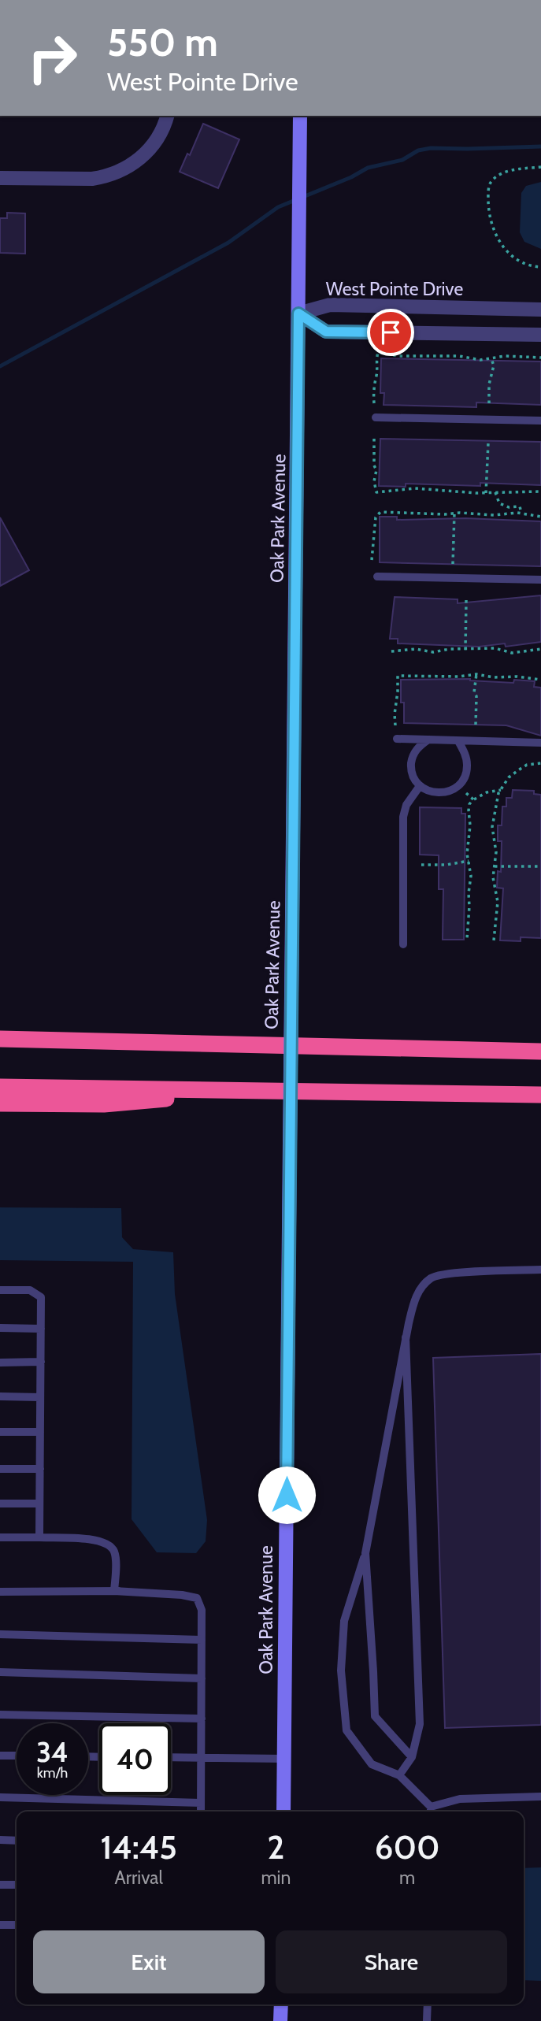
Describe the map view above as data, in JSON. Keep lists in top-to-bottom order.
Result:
{
  "streets": {
    "street": ["West Pointe Drive", "Oak Park Avenue"]
  },
  "crossings": [
    ["West Pointe Drive", "Oak Park Avenue"]
  ],
  "page": {
    "turn": ["550 m", "West Pointe Drive"],
    "speed": "34 km/h",
    "limit": "40",
    "eta": [
      "14:45",
      "Arrival",
      "2",
      "min",
      "600",
      "m"
    ],
    "buttons": ["Exit", "Share"]
  }
}
